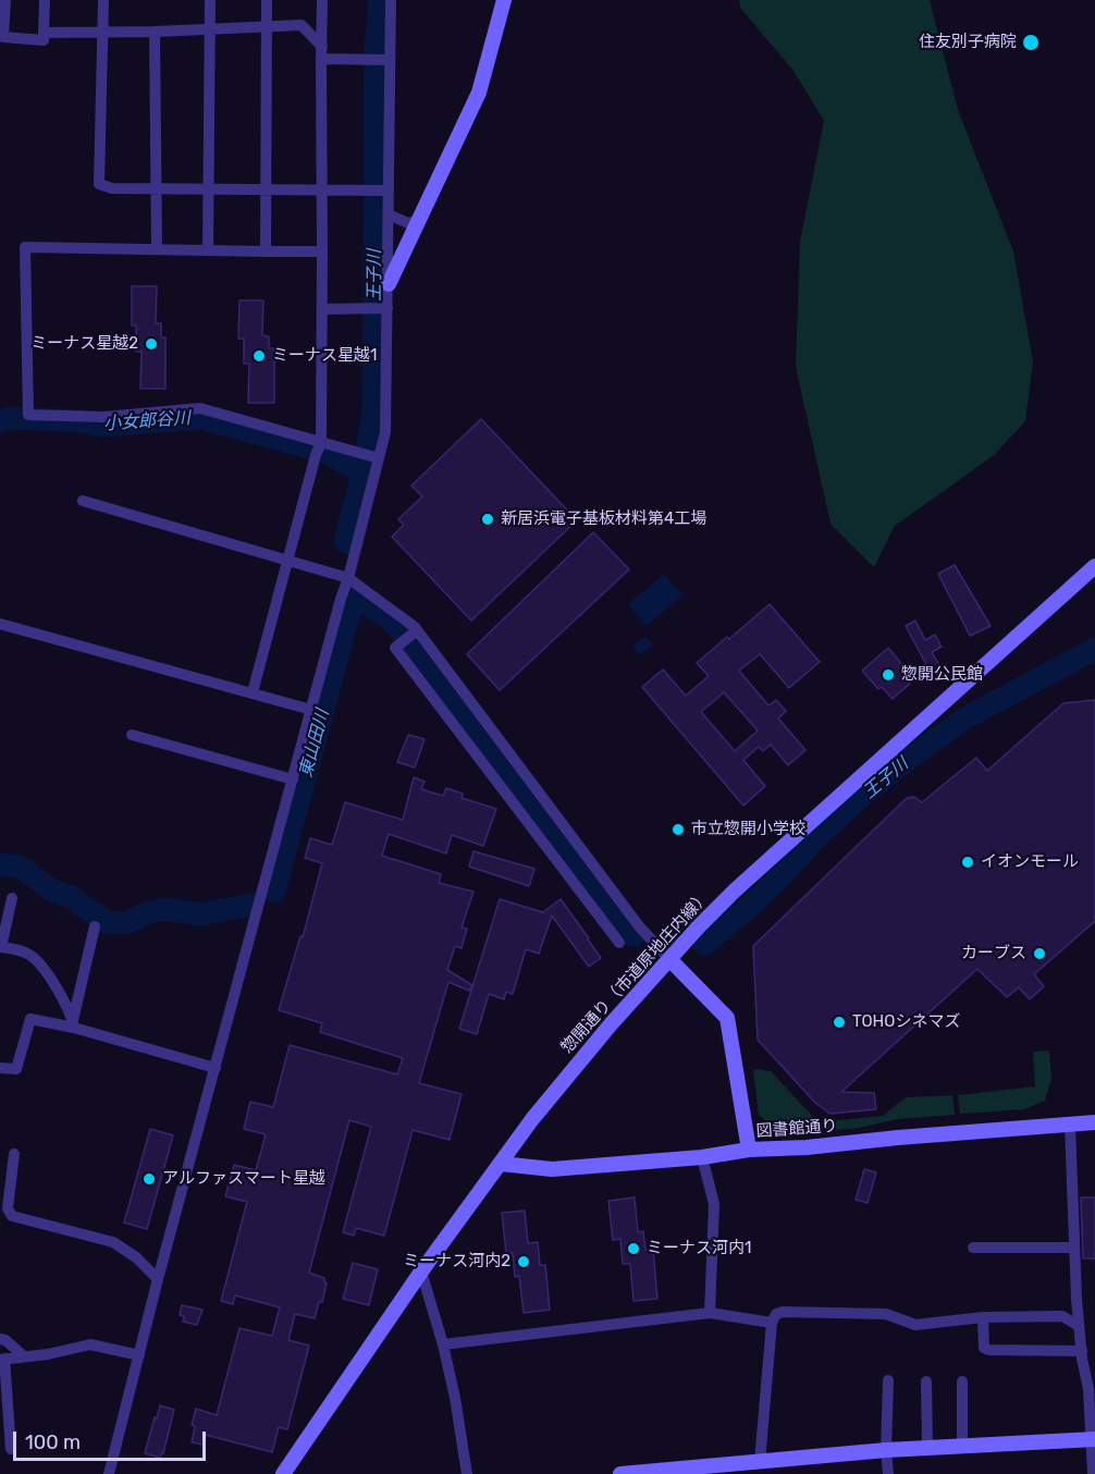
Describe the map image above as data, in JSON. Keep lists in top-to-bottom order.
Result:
{
  "streets": {
    "street": ["惣開通り（市道原地庄内線）", "図書館通り"]
  },
  "crossings": [
    ["惣開通り（市道原地庄内線）", "図書館通り"]
  ],
  "water": ["王子川", "小女郎谷川", "東山田川"],
  "places": [
    "住友別子病院",
    "ミーナス星越2",
    "ミーナス星越1",
    "新居浜電子基板材料第4工場",
    "惣開公民館",
    "市立惣開小学校",
    "イオンモール",
    "カーブス",
    "TOHOシネマズ",
    "アルファスマート星越",
    "ミーナス河内1",
    "ミーナス河内2"
  ],
  "scale_bar": "100 m"
}
